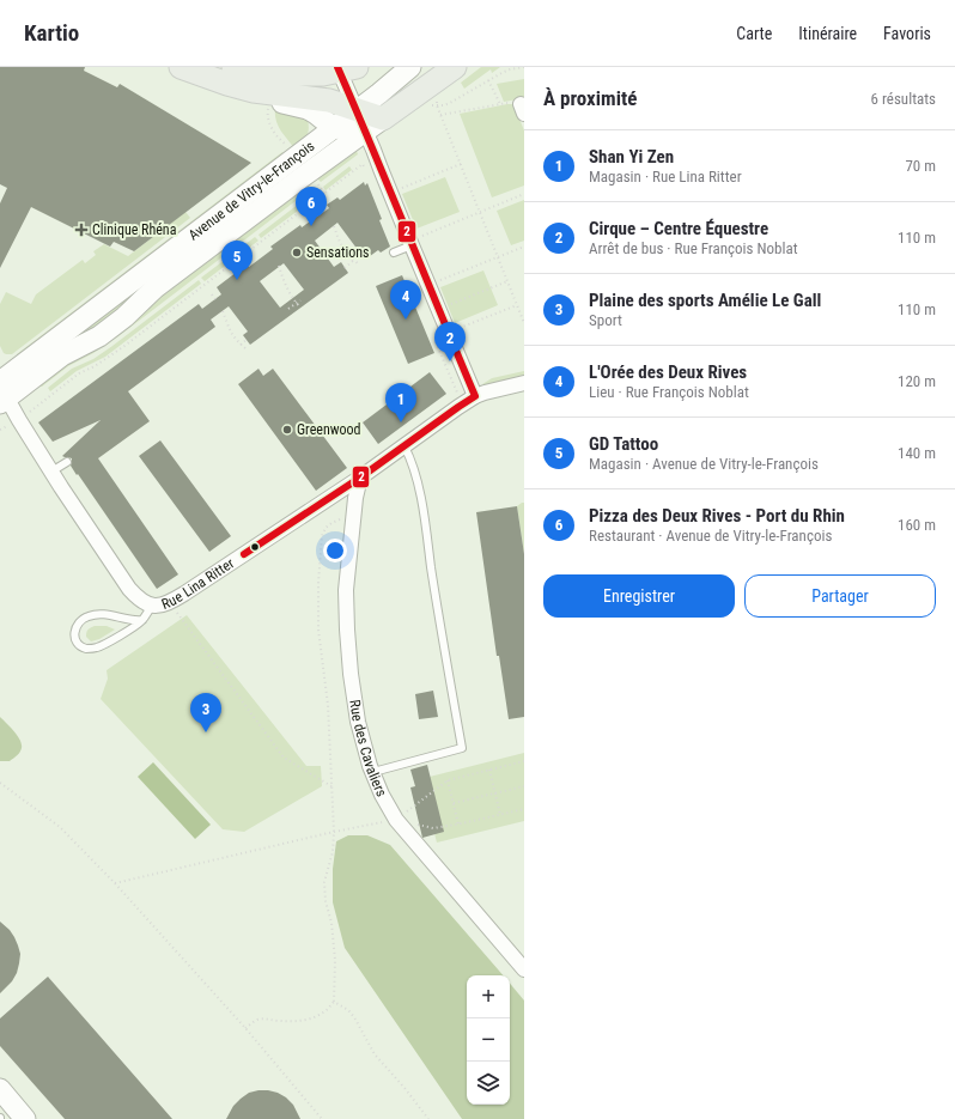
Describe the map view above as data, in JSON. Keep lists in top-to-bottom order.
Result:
{
  "streets": {
    "main road": ["Avenue de Vitry-le-François"],
    "street": ["Rue Lina Ritter", "Rue des Cavaliers"]
  },
  "crossings": [
    ["Avenue de Vitry-le-François", "Rue Lina Ritter"],
    ["Rue Lina Ritter", "Rue des Cavaliers"]
  ],
  "places": {
    "health": ["Clinique Rhéna"],
    "other": ["Sensations", "Greenwood"]
  },
  "lines": ["transit line 2"],
  "page": {
    "header": "Kartio",
    "nav": ["Carte", "Itinéraire", "Favoris"],
    "heading": ["À proximité", "6 résultats"],
    "list": [
      {
        "mark": "1",
        "name": "Shan Yi Zen",
        "note": "Magasin · Rue Lina Ritter",
        "value": "70 m"
      },
      {
        "mark": "2",
        "name": "Cirque – Centre Équestre",
        "note": "Arrêt de bus · Rue François Noblat",
        "value": "110 m"
      },
      {
        "mark": "3",
        "name": "Plaine des sports Amélie Le Gall",
        "note": "Sport",
        "value": "110 m"
      },
      {
        "mark": "4",
        "name": "L'Orée des Deux Rives",
        "note": "Lieu · Rue François Noblat",
        "value": "120 m"
      },
      {
        "mark": "5",
        "name": "GD Tattoo",
        "note": "Magasin · Avenue de Vitry-le-François",
        "value": "140 m"
      },
      {
        "mark": "6",
        "name": "Pizza des Deux Rives - Port du Rhin",
        "note": "Restaurant · Avenue de Vitry-le-François",
        "value": "160 m"
      }
    ],
    "pins": [
      "6",
      "5",
      "4",
      "2",
      "1",
      "3"
    ],
    "buttons": ["Enregistrer", "Partager"],
    "map_buttons": ["+", "−"]
  }
}
